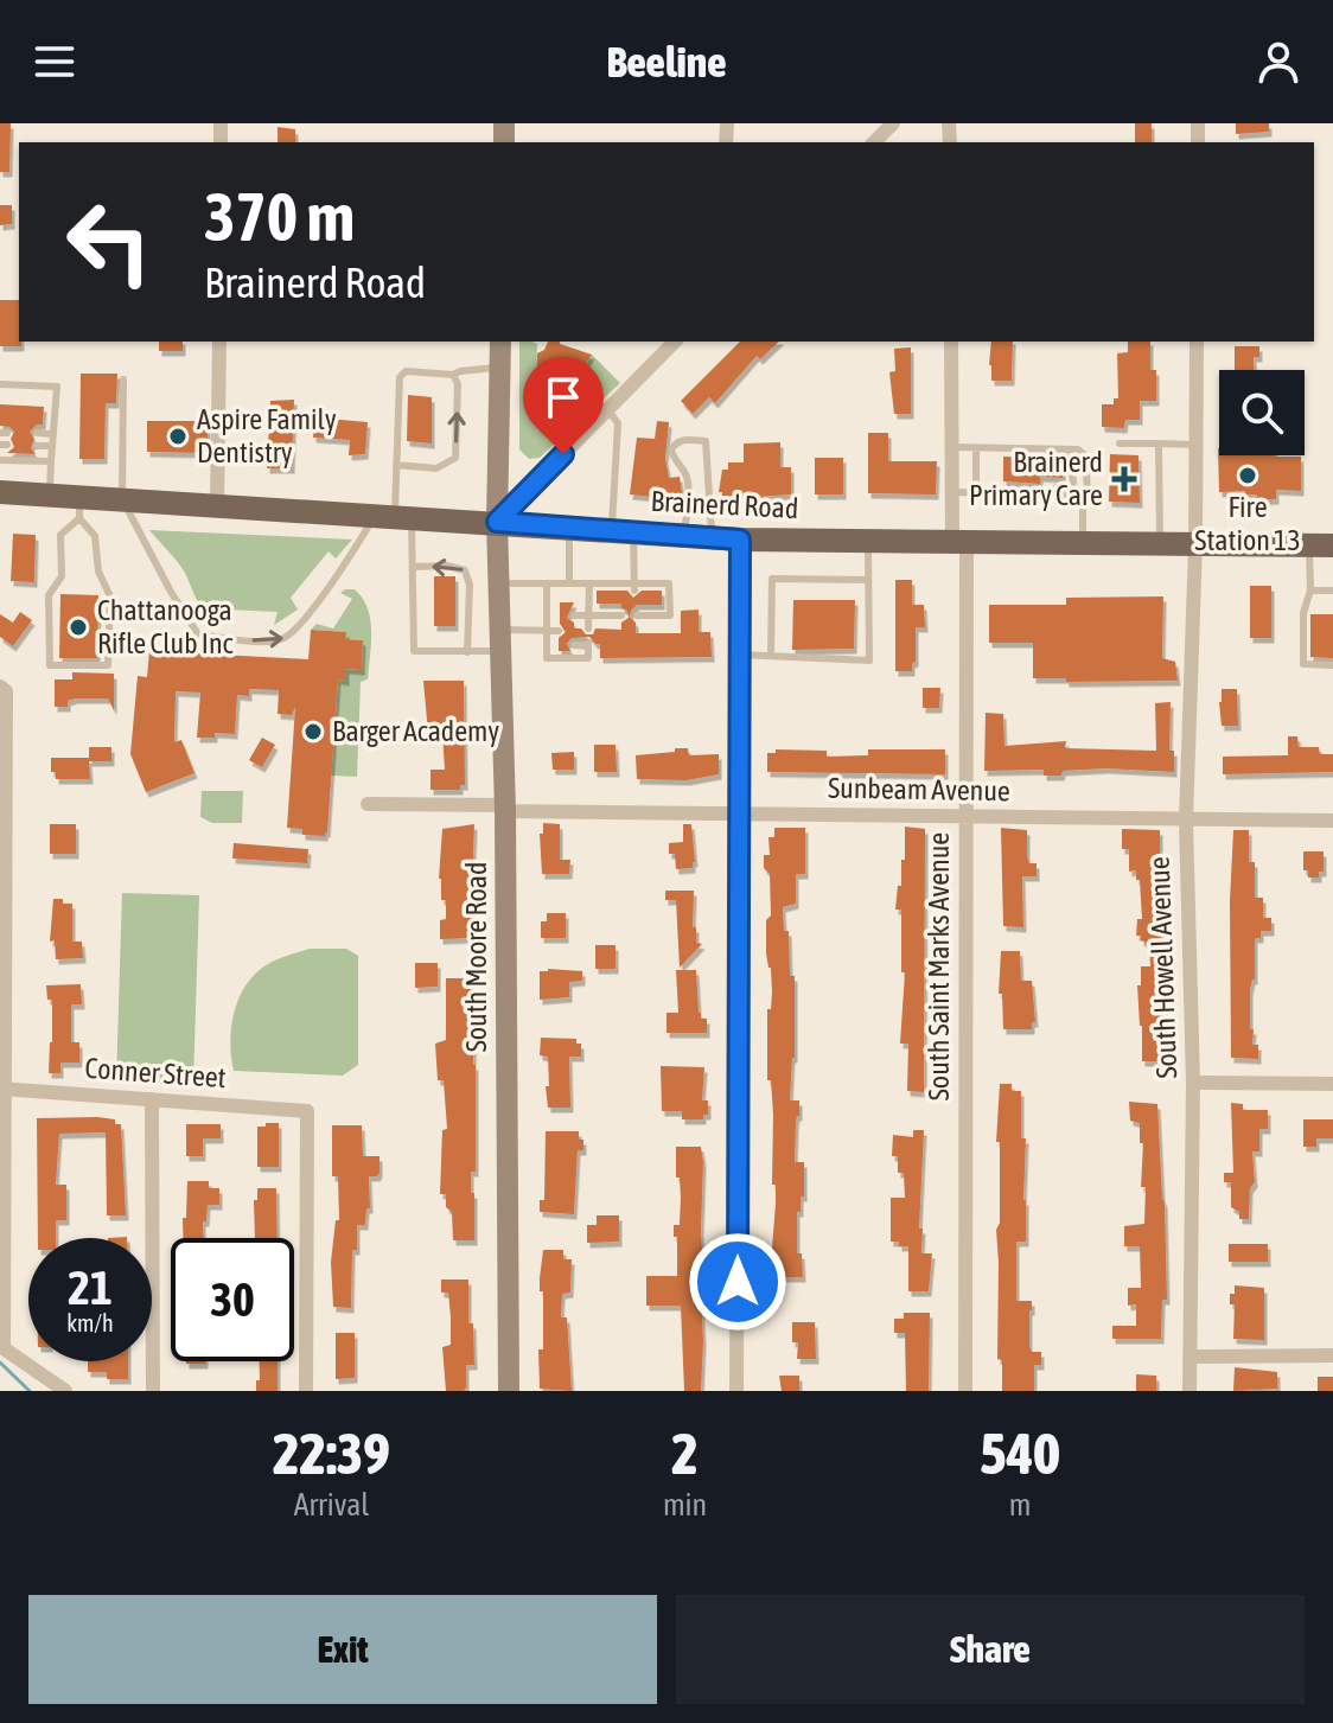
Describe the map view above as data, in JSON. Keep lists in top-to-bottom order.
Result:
{
  "streets": {
    "main road": ["Brainerd Road", "South Moore Road"],
    "street": [
      "Sunbeam Avenue",
      "South Saint Marks Avenue",
      "South Howell Avenue",
      "Conner Street"
    ]
  },
  "crossings": [
    ["Brainerd Road", "South Moore Road"],
    ["Brainerd Road", "South Saint Marks Avenue"],
    ["Brainerd Road", "South Howell Avenue"],
    ["Sunbeam Avenue", "South Moore Road"],
    ["Sunbeam Avenue", "South Saint Marks Avenue"],
    ["Sunbeam Avenue", "South Howell Avenue"]
  ],
  "places": {
    "other": [
      "Aspire Family Dentistry",
      "Fire Station 13",
      "Chattanooga Rifle Club Inc",
      "Barger Academy"
    ],
    "health": ["Brainerd Primary Care"]
  },
  "page": {
    "header": "Beeline",
    "turn": ["370 m", "Brainerd Road"],
    "speed": "21 km/h",
    "limit": "30",
    "eta": [
      "22:39",
      "Arrival",
      "2",
      "min",
      "540",
      "m"
    ],
    "buttons": ["Exit", "Share"]
  }
}
